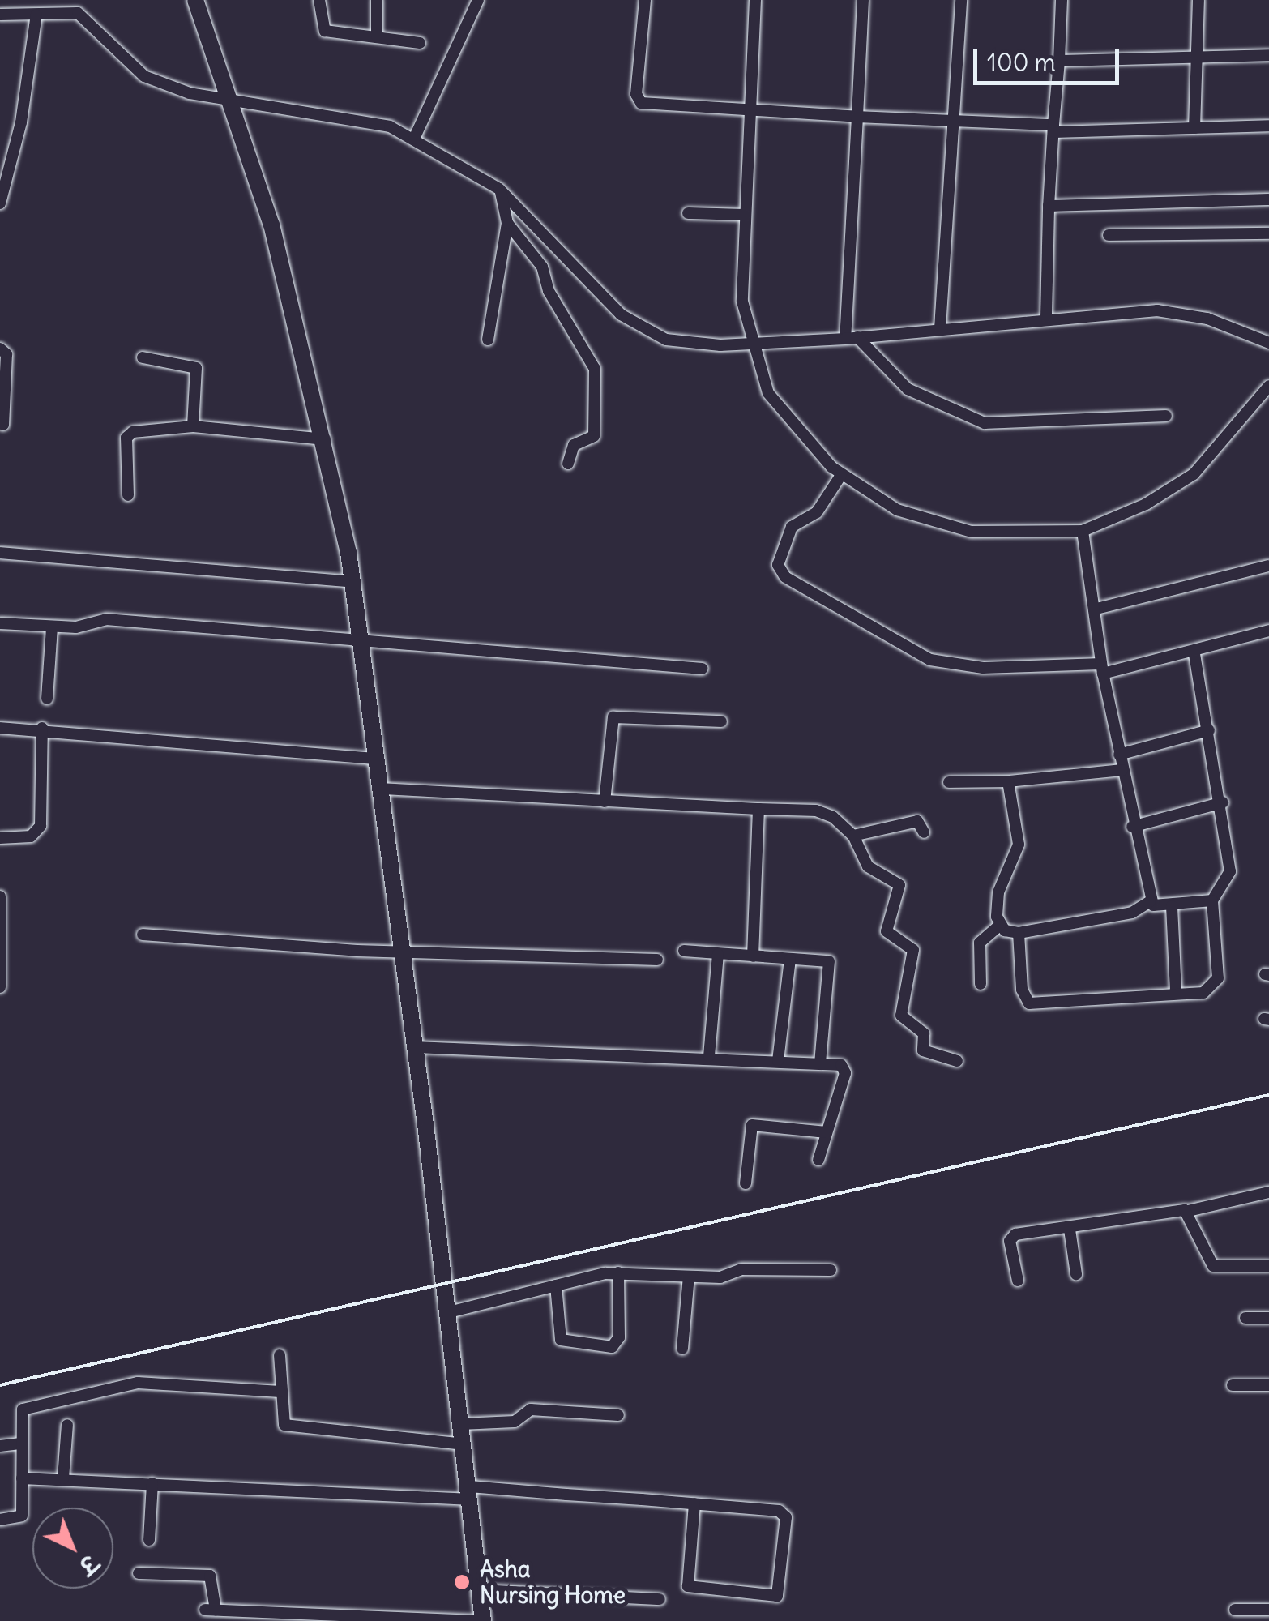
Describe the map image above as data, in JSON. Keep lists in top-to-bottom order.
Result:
{
  "places": ["Asha Nursing Home"],
  "scale_bar": "100 m",
  "north": "bottom right"
}
